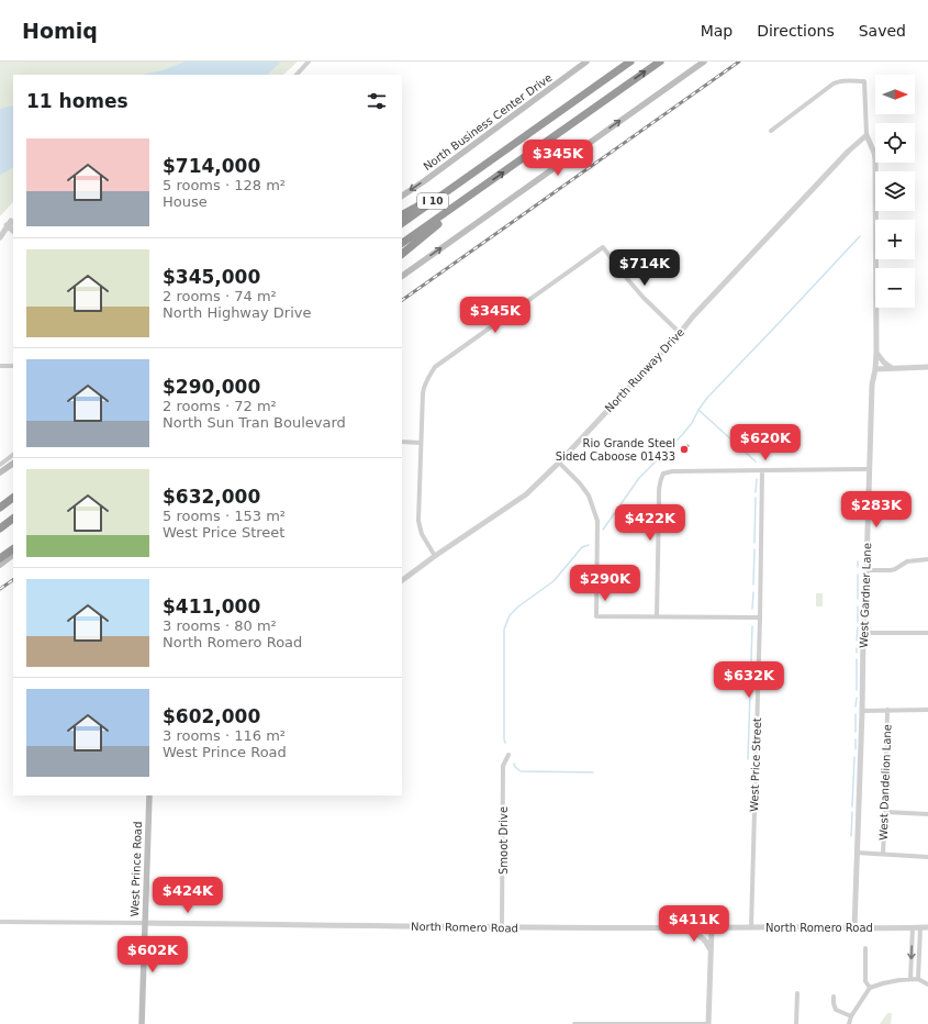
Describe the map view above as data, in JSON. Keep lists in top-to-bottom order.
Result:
{
  "streets": {
    "highway": ["I 10"],
    "main road": ["North Business Center Drive", "West Prince Road"],
    "street": [
      "North Runway Drive",
      "West Gardner Lane",
      "West Price Street",
      "West Dandelion Lane",
      "Smoot Drive",
      "North Romero Road"
    ]
  },
  "crossings": [
    ["North Runway Drive", "West Gardner Lane"],
    ["West Gardner Lane", "North Romero Road"],
    ["West Price Street", "North Romero Road"],
    ["Smoot Drive", "North Romero Road"],
    ["West Prince Road", "North Romero Road"]
  ],
  "one_way": ["North Business Center Drive"],
  "places": ["Rio Grande Steel Sided Caboose 01433"],
  "north": "right",
  "page": {
    "header": "Homiq",
    "nav": ["Map", "Directions", "Saved"],
    "map_buttons": ["+", "−"],
    "heading": "11 homes",
    "list": [
      {
        "name": "$714,000",
        "note": "5 rooms · 128 m² · House"
      },
      {
        "name": "$345,000",
        "note": "2 rooms · 74 m² · North Highway Drive"
      },
      {
        "name": "$290,000",
        "note": "2 rooms · 72 m² · North Sun Tran Boulevard"
      },
      {
        "name": "$632,000",
        "note": "5 rooms · 153 m² · West Price Street"
      },
      {
        "name": "$411,000",
        "note": "3 rooms · 80 m² · North Romero Road"
      },
      {
        "name": "$602,000",
        "note": "3 rooms · 116 m² · West Prince Road"
      }
    ],
    "price": [
      "$345K",
      "$714K",
      "$345K",
      "$620K",
      "$283K",
      "$422K",
      "$290K",
      "$632K",
      "$424K",
      "$411K",
      "$602K"
    ]
  }
}
